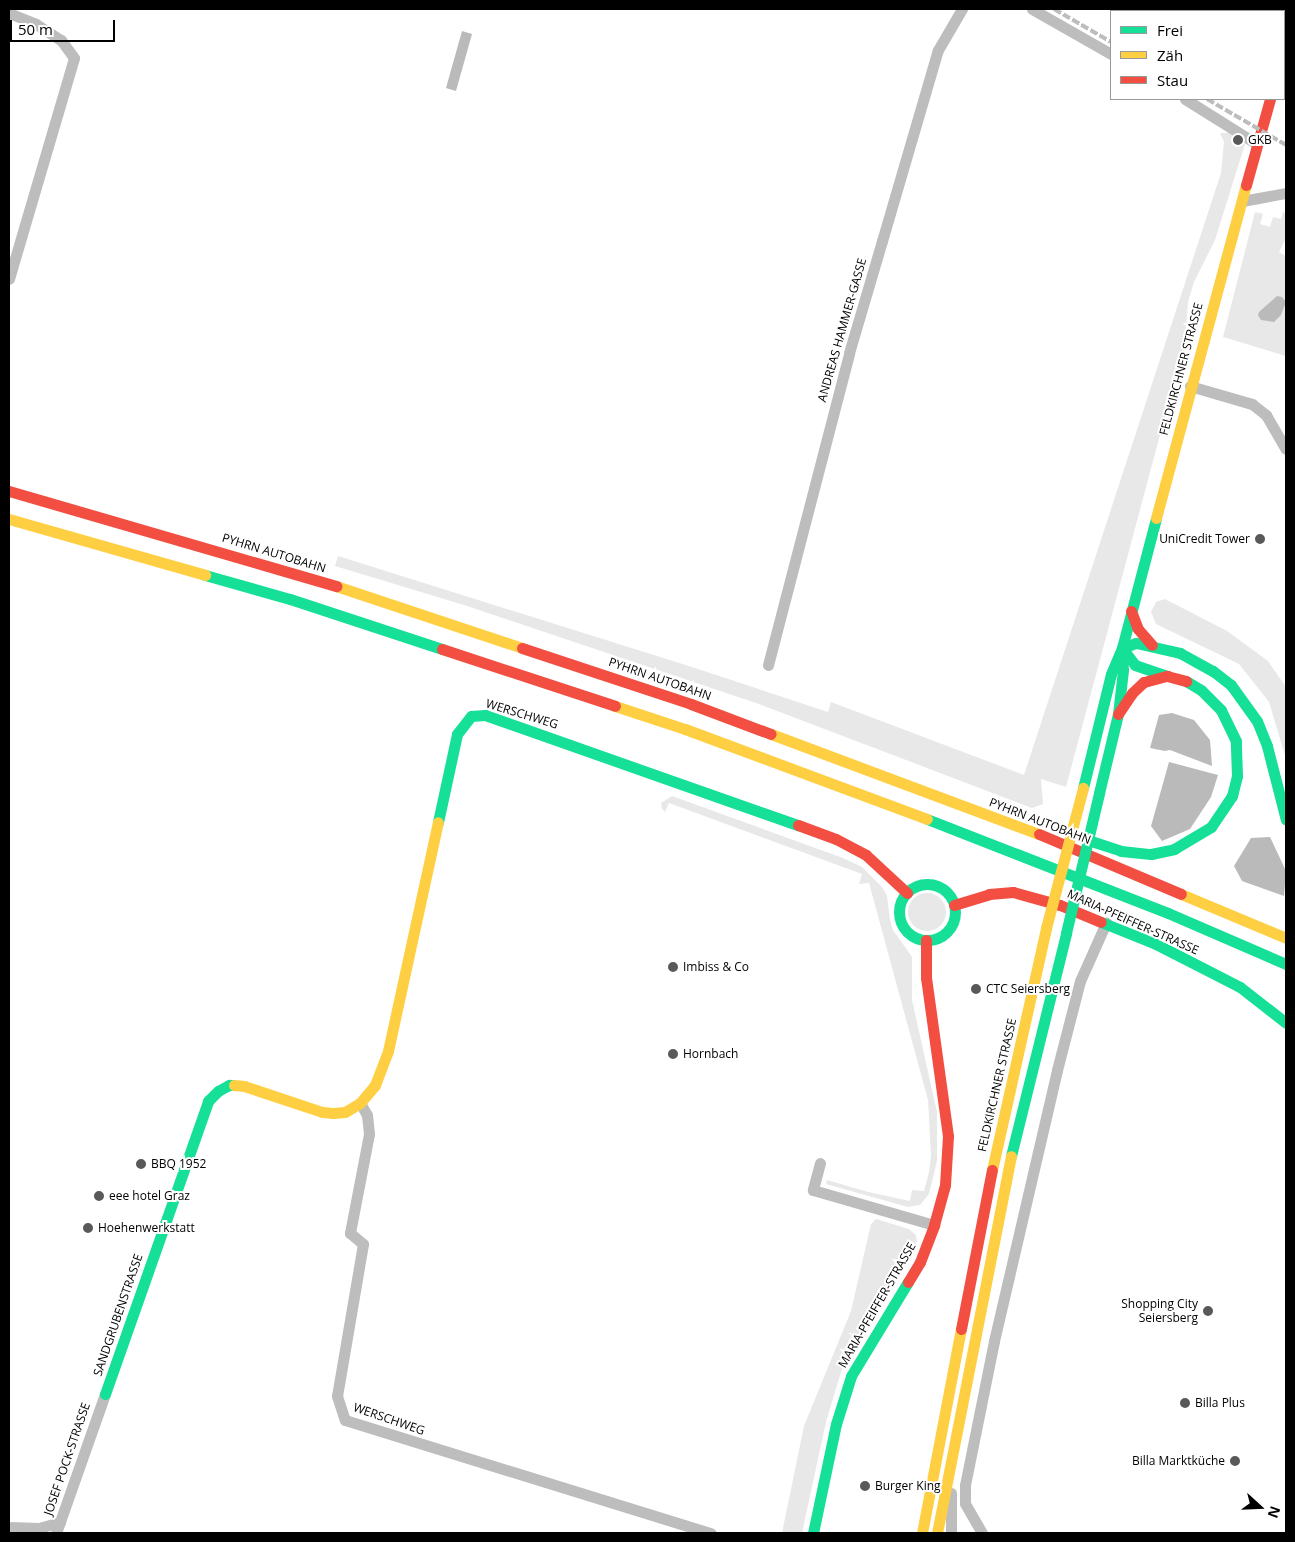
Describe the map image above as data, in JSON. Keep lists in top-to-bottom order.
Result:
{
  "streets": {
    "main road": [
      "FELDKIRCHNER STRASSE",
      "PYHRN AUTOBAHN",
      "WERSCHWEG",
      "MARIA-PFEIFFER-STRASSE",
      "SANDGRUBENSTRASSE"
    ],
    "street": ["ANDREAS HAMMER-GASSE", "JOSEF POCK-STRASSE"]
  },
  "crossings": [
    ["WERSCHWEG", "MARIA-PFEIFFER-STRASSE"],
    ["WERSCHWEG", "SANDGRUBENSTRASSE"],
    ["SANDGRUBENSTRASSE", "JOSEF POCK-STRASSE"]
  ],
  "places": [
    "GKB",
    "UniCredit Tower",
    "Imbiss & Co",
    "CTC Seiersberg",
    "Hornbach",
    "BBQ 1952",
    "eee hotel Graz",
    "Hoehenwerkstatt",
    "Shopping City Seiersberg",
    "Billa Plus",
    "Billa Marktküche",
    "Burger King"
  ],
  "legend": ["Frei", "Zäh", "Stau"],
  "scale_bar": "50 m",
  "north": "right"
}
